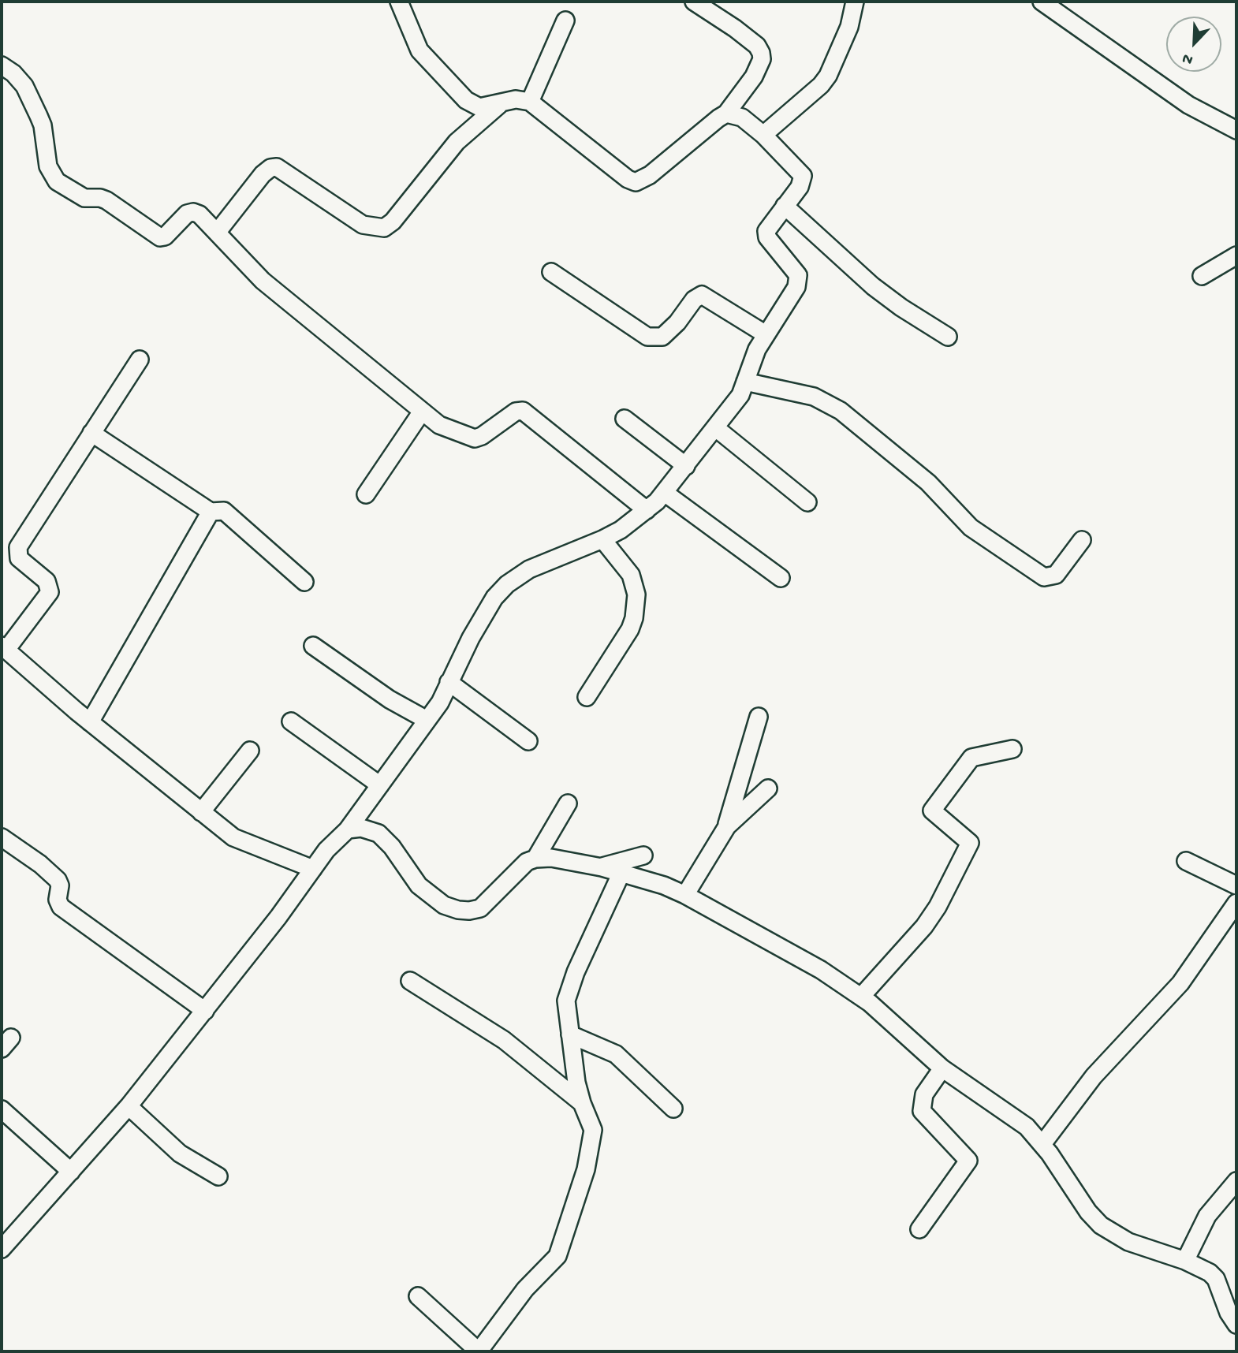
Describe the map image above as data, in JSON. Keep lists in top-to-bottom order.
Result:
{
  "north": "bottom left"
}
